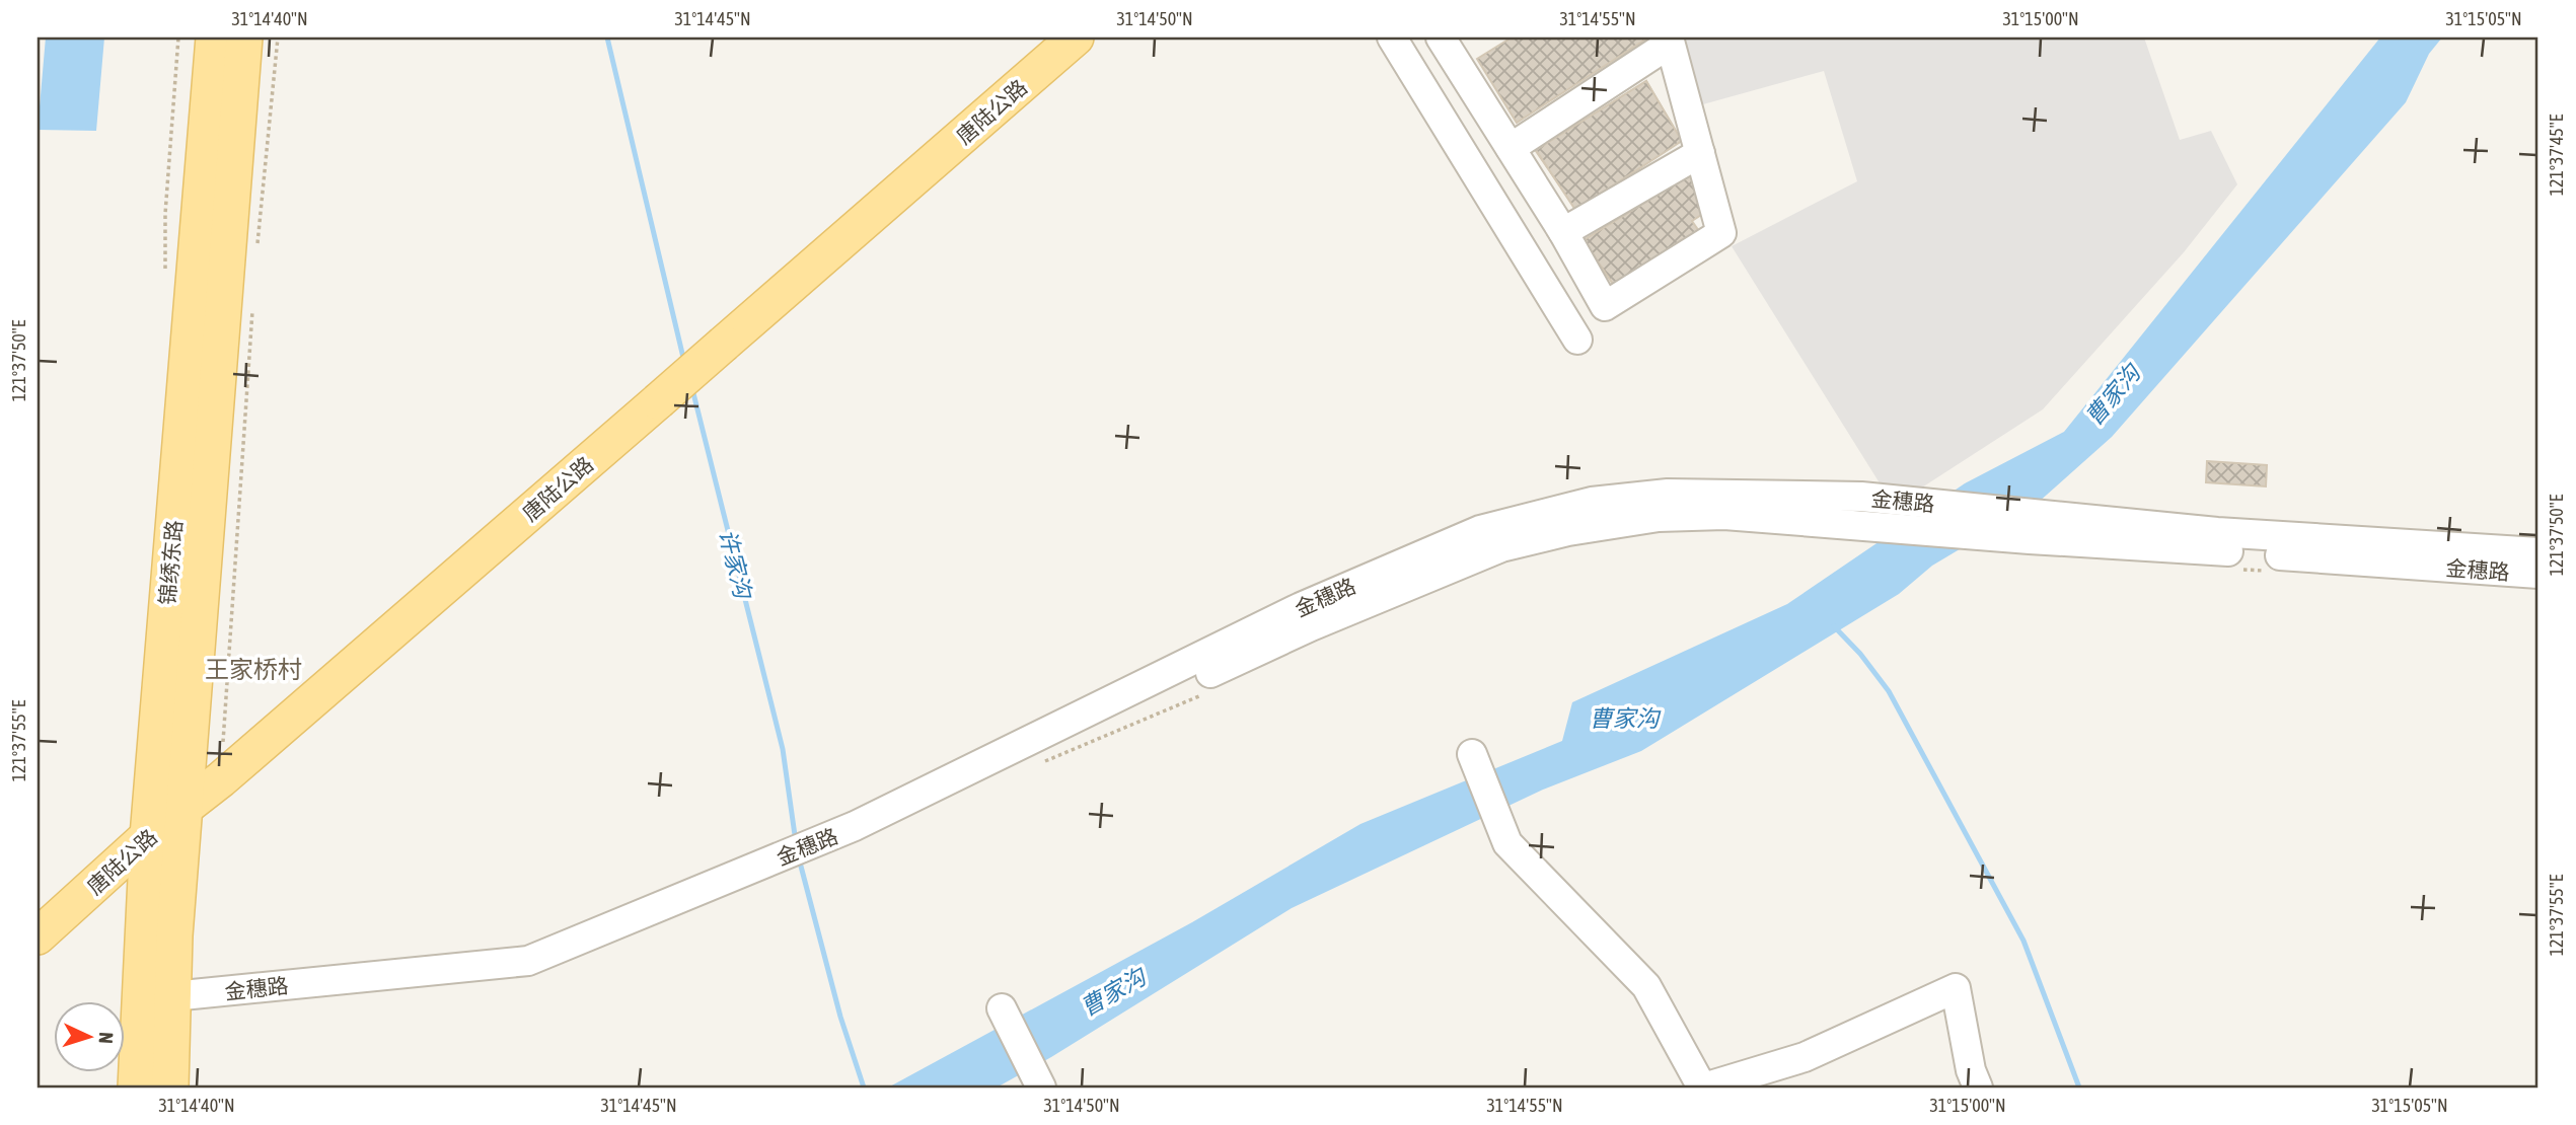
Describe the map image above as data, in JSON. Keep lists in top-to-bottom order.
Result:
{
  "streets": {
    "main road": ["唐陆公路", "锦绣东路"],
    "street": ["金穗路"]
  },
  "crossings": [
    ["唐陆公路", "锦绣东路"],
    ["金穗路", "锦绣东路"]
  ],
  "districts": ["王家桥村"],
  "water": ["曹家沟", "许家沟"],
  "north": "right",
  "coordinates": [
    "31°14'40\"N",
    "31°14'45\"N",
    "31°14'50\"N",
    "31°14'55\"N",
    "31°15'00\"N",
    "31°15'05\"N",
    "121°37'45\"E",
    "121°37'50\"E",
    "121°37'55\"E"
  ]
}
